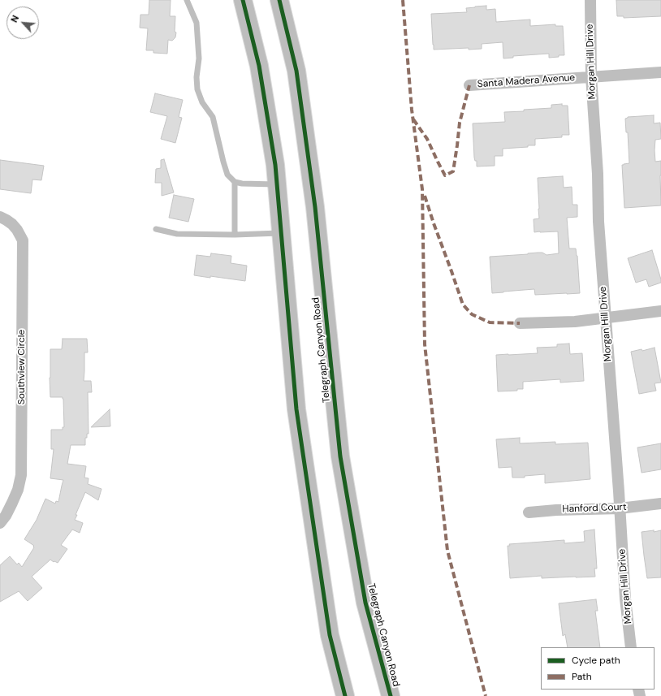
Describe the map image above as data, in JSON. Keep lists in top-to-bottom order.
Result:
{
  "streets": {
    "main road": ["Telegraph Canyon Road"],
    "street": [
      "Morgan Hill Drive",
      "Santa Madera Avenue",
      "Southview Circle",
      "Hanford Court"
    ]
  },
  "crossings": [
    ["Morgan Hill Drive", "Santa Madera Avenue"],
    ["Morgan Hill Drive", "Hanford Court"]
  ],
  "legend": ["Cycle path", "Path"],
  "north": "top left"
}
